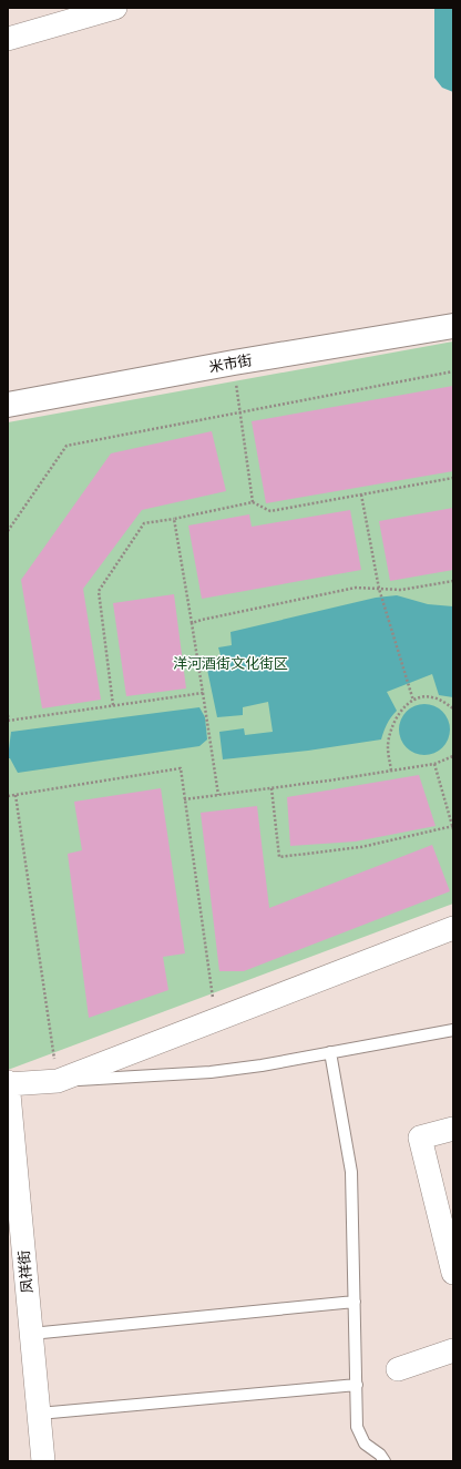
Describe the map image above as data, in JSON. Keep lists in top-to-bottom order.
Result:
{
  "streets": {
    "street": ["米市街", "凤祥街"]
  },
  "parks": ["洋河酒街文化街区"]
}
